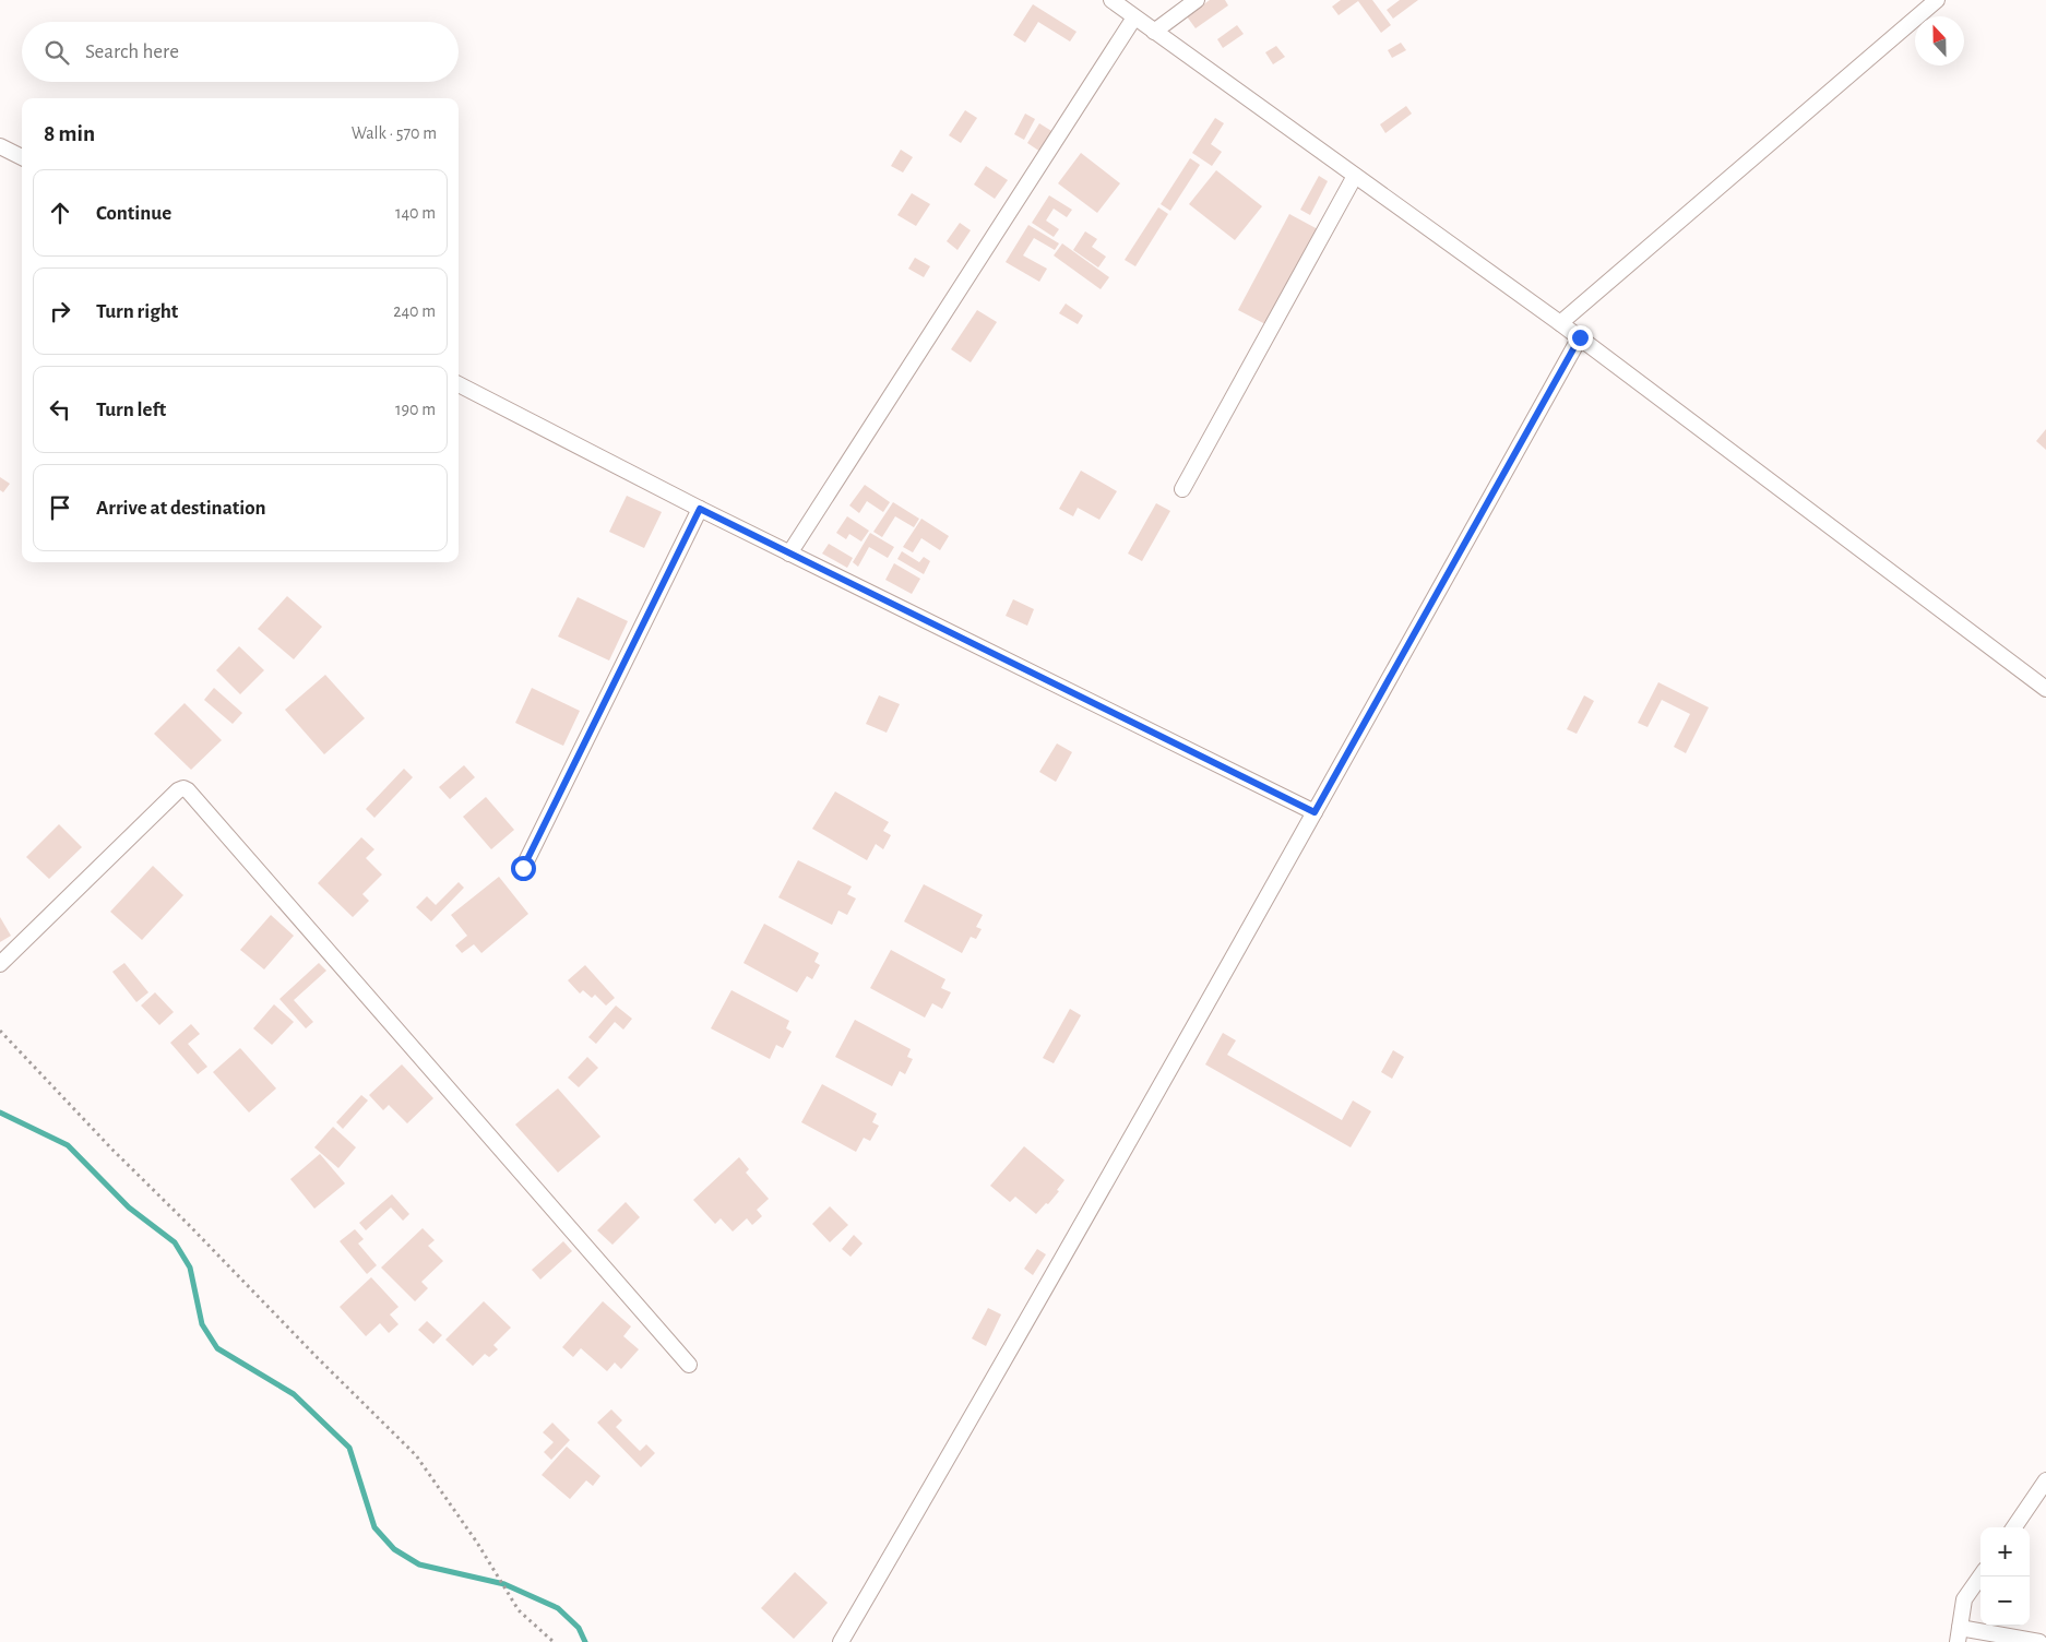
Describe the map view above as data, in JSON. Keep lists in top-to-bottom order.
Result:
{
  "north": "top",
  "page": {
    "search": "Search here",
    "heading": ["8 min", "Walk · 570 m"],
    "list": [
      ["Continue", "140 m"],
      ["Turn right", "240 m"],
      ["Turn left", "190 m"],
      "Arrive at destination"
    ],
    "map_buttons": ["+", "−"]
  }
}
